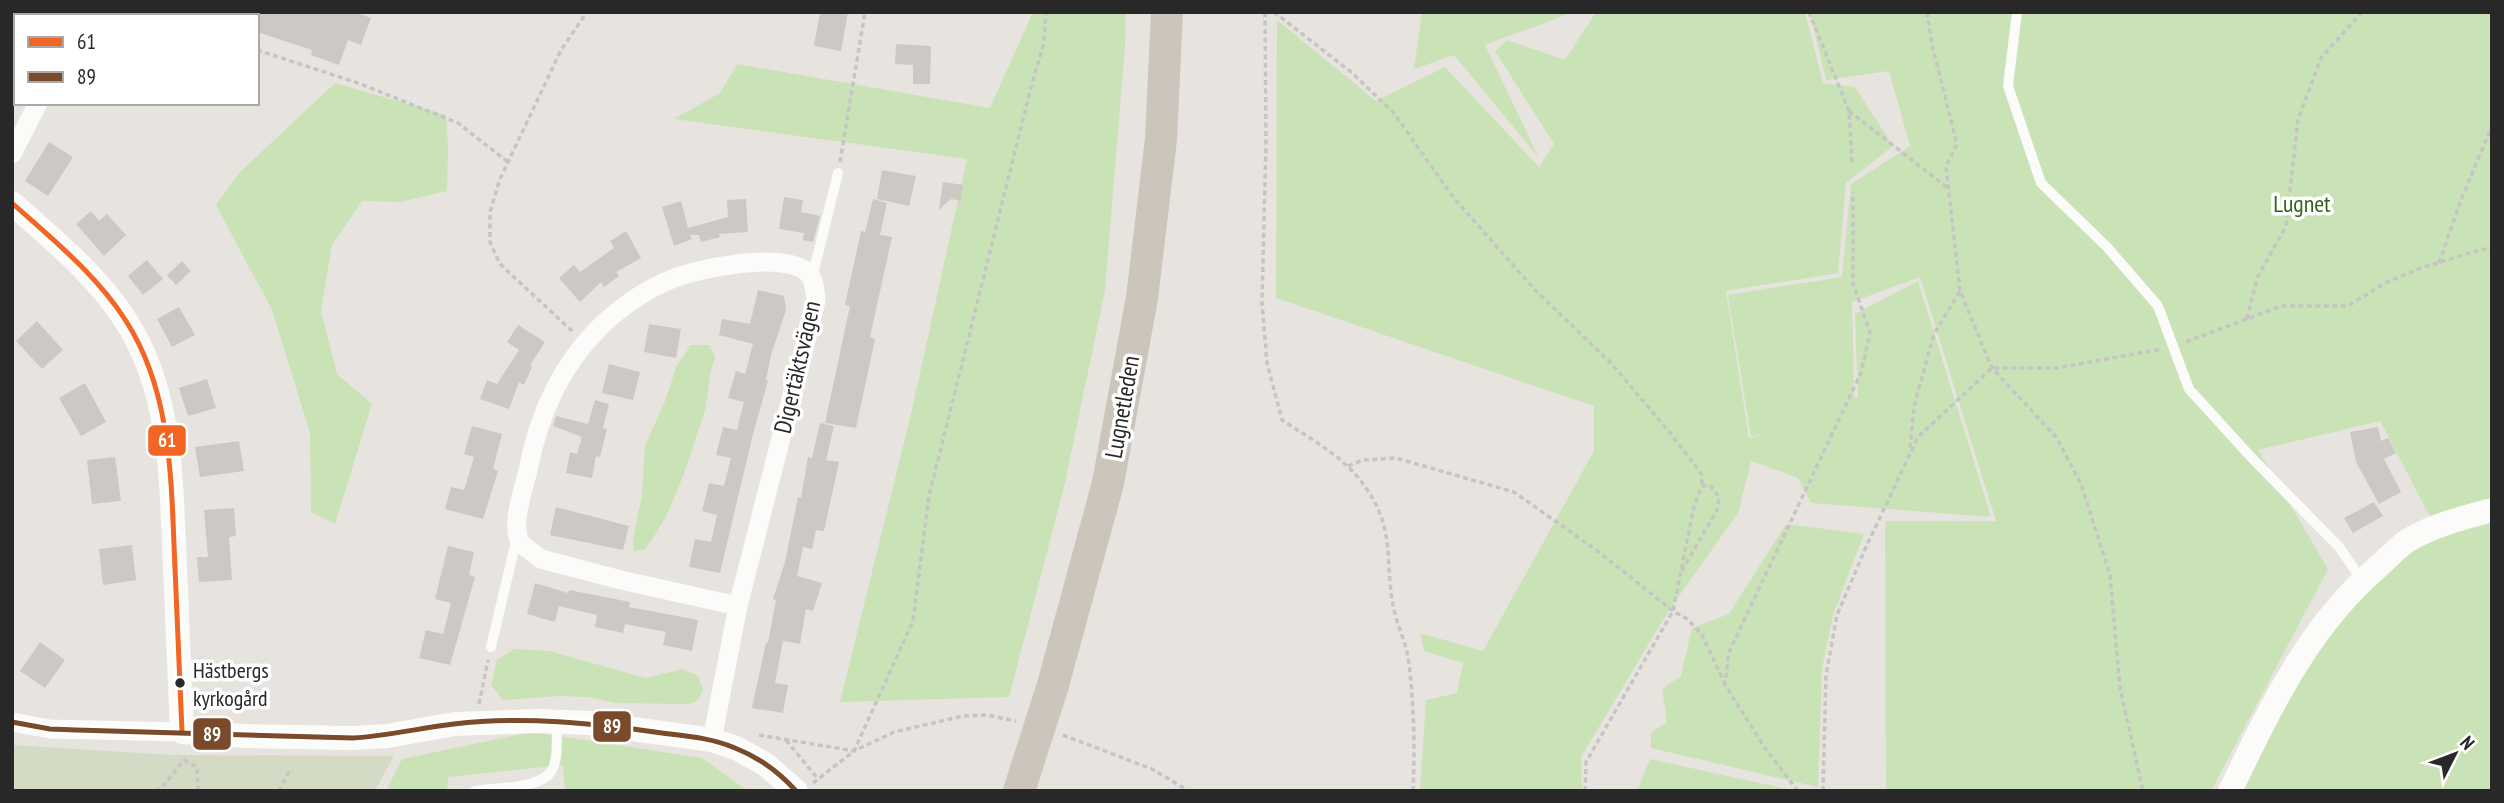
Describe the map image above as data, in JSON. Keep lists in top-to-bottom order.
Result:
{
  "streets": {
    "highway": ["Lugnetleden"],
    "street": ["Digertäktsvägen"]
  },
  "parks": ["Lugnet"],
  "places": ["Hästbergs kyrkogård"],
  "lines": ["transit line 61", "transit line 89"],
  "legend": ["61", "89"],
  "north": "top right"
}
